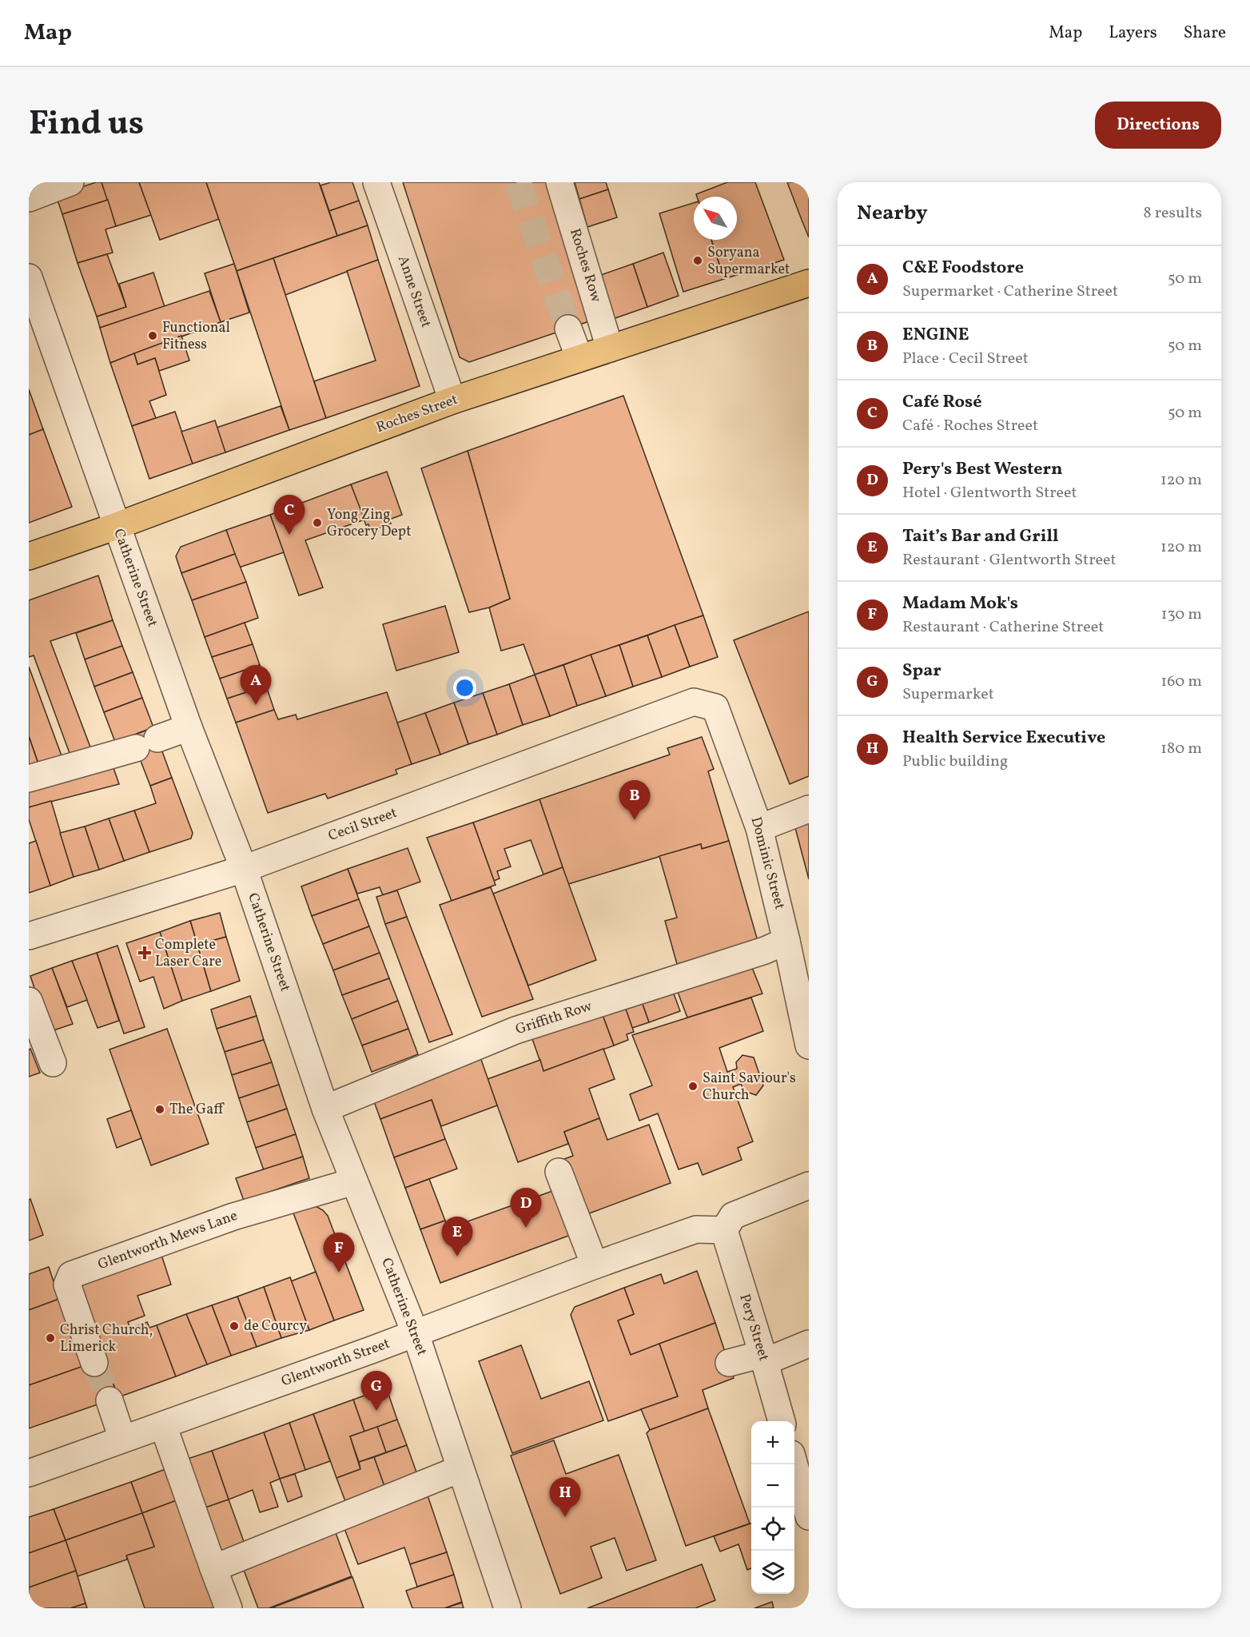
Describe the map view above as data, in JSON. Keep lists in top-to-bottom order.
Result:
{
  "streets": {
    "main road": ["Roches Street"],
    "street": [
      "Roches Row",
      "Anne Street",
      "Catherine Street",
      "Cecil Street",
      "Dominic Street",
      "Griffith Row",
      "Glentworth Mews Lane",
      "Pery Street",
      "Glentworth Street"
    ]
  },
  "crossings": [
    ["Roches Row", "Roches Street"],
    ["Anne Street", "Roches Street"],
    ["Roches Street", "Catherine Street"],
    ["Catherine Street", "Cecil Street"],
    ["Catherine Street", "Griffith Row"],
    ["Catherine Street", "Glentworth Mews Lane"],
    ["Catherine Street", "Glentworth Street"],
    ["Cecil Street", "Dominic Street"],
    ["Dominic Street", "Griffith Row"],
    ["Pery Street", "Glentworth Street"]
  ],
  "places": {
    "other": [
      "Soryana Supermarket",
      "Functional Fitness",
      "Yong Zing Grocery Dept",
      "Saint Saviour's Church",
      "The Gaff",
      "de Courcy",
      "Christ Church, Limerick"
    ],
    "health": ["Complete Laser Care"]
  },
  "north": "top left",
  "page": {
    "header": "Map",
    "nav": ["Map", "Layers", "Share"],
    "title": "Find us",
    "buttons": "Directions",
    "heading": ["Nearby", "8 results"],
    "list": [
      {
        "mark": "A",
        "name": "C&E Foodstore",
        "note": "Supermarket · Catherine Street",
        "value": "50 m"
      },
      {
        "mark": "B",
        "name": "ENGINE",
        "note": "Place · Cecil Street",
        "value": "50 m"
      },
      {
        "mark": "C",
        "name": "Café Rosé",
        "note": "Café · Roches Street",
        "value": "50 m"
      },
      {
        "mark": "D",
        "name": "Pery's Best Western",
        "note": "Hotel · Glentworth Street",
        "value": "120 m"
      },
      {
        "mark": "E",
        "name": "Tait’s Bar and Grill",
        "note": "Restaurant · Glentworth Street",
        "value": "120 m"
      },
      {
        "mark": "F",
        "name": "Madam Mok's",
        "note": "Restaurant · Catherine Street",
        "value": "130 m"
      },
      {
        "mark": "G",
        "name": "Spar",
        "note": "Supermarket",
        "value": "160 m"
      },
      {
        "mark": "H",
        "name": "Health Service Executive",
        "note": "Public building",
        "value": "180 m"
      }
    ],
    "pins": [
      "C",
      "A",
      "B",
      "D",
      "E",
      "F",
      "G",
      "H"
    ],
    "map_buttons": ["+", "−"]
  }
}
